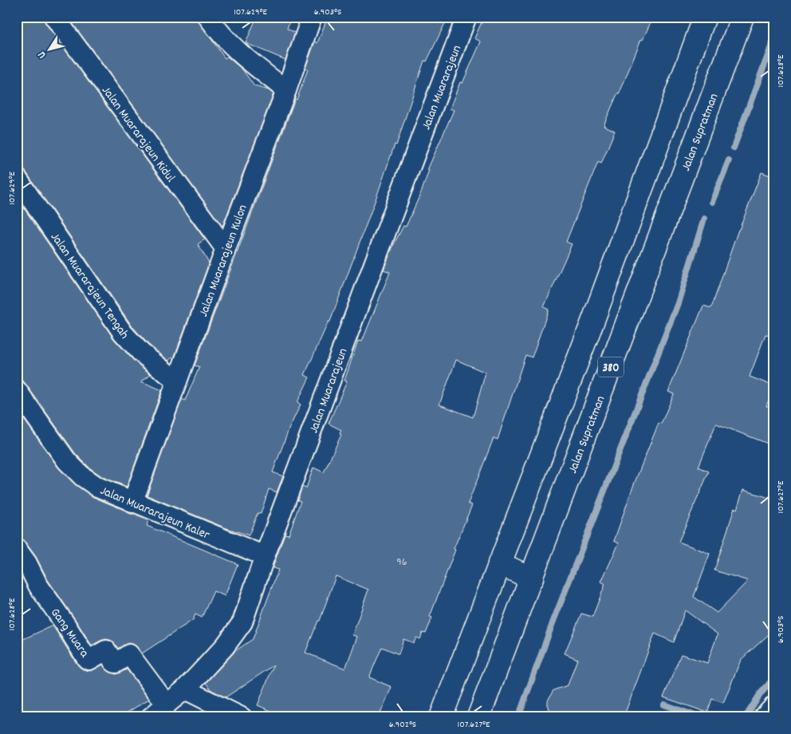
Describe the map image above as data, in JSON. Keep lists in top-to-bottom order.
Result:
{
  "streets": {
    "main road": ["Jalan Supratman", "380"],
    "street": [
      "Jalan Muararajeun",
      "Jalan Muararajeun Kidul",
      "Jalan Muararajeun Kulon",
      "Jalan Muararajeun Tengah",
      "Jalan Muararajeun Kaler",
      "Gang Muara"
    ]
  },
  "crossings": [
    ["Jalan Muararajeun", "Jalan Muararajeun Kaler"],
    ["Jalan Muararajeun", "Gang Muara"],
    ["Jalan Muararajeun Kidul", "Jalan Muararajeun Kulon"],
    ["Jalan Muararajeun Kulon", "Jalan Muararajeun Tengah"],
    ["Jalan Muararajeun Kulon", "Jalan Muararajeun Kaler"]
  ],
  "house_numbers": ["96"],
  "north": "bottom left",
  "coordinates": [
    "107.629°E",
    "6.903°S",
    "107.628°E",
    "107.627°E",
    "6.902°S"
  ]
}
